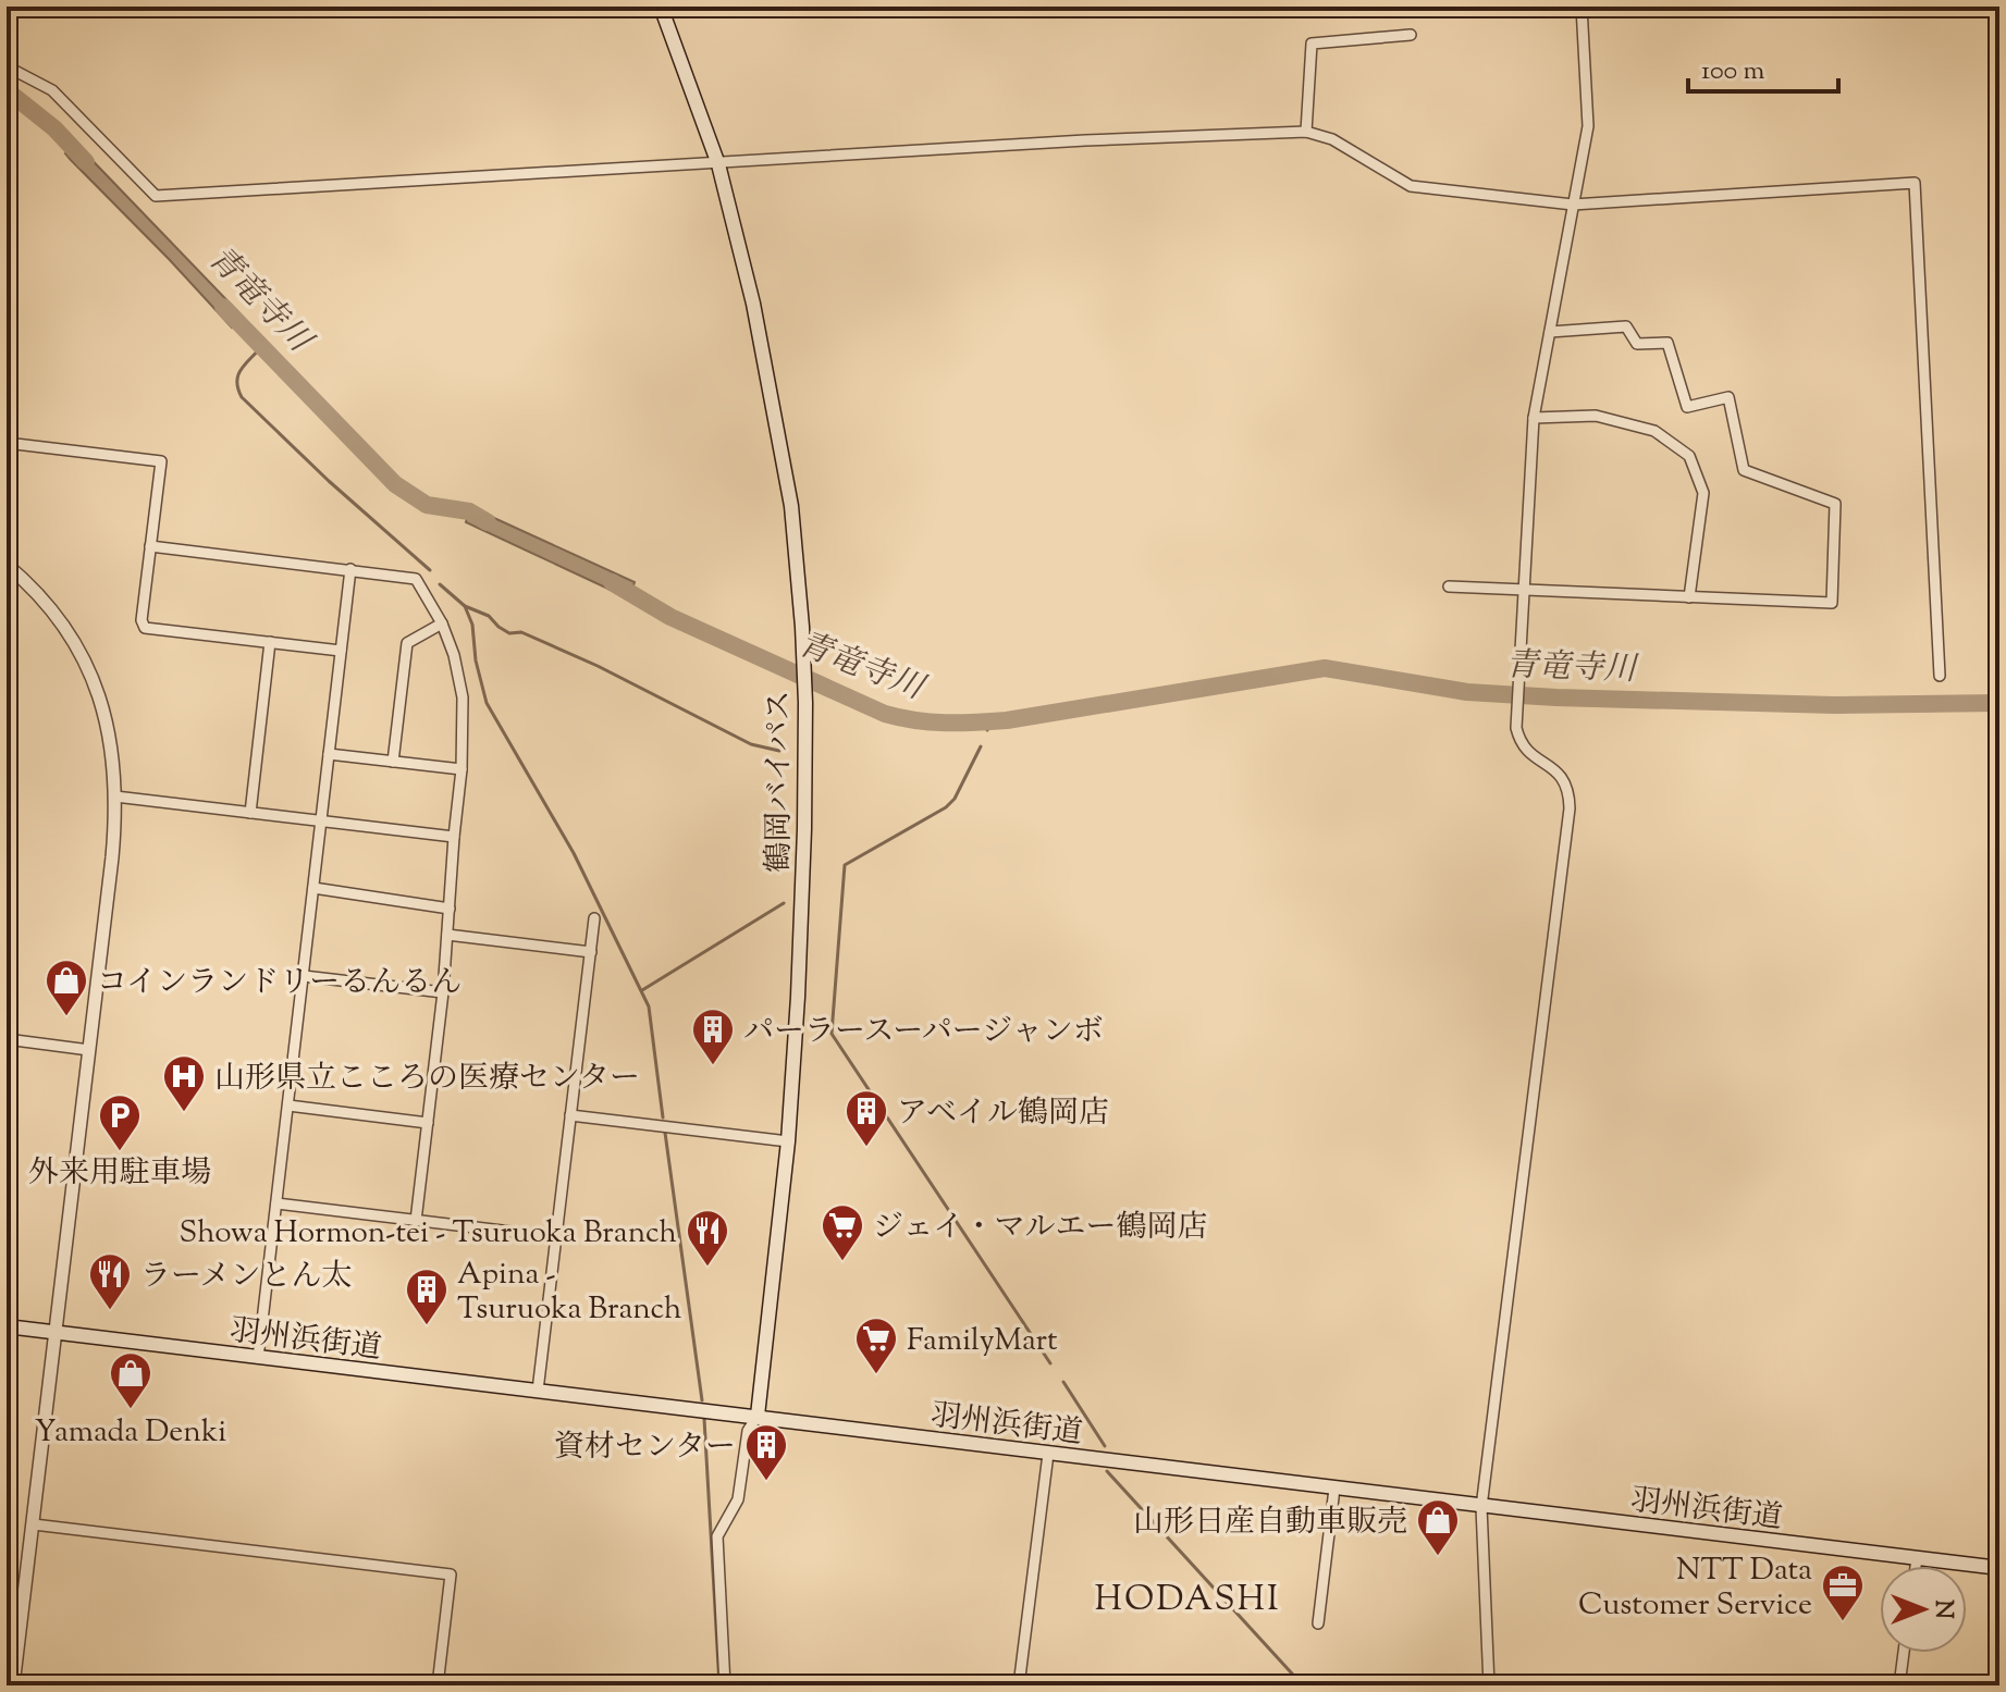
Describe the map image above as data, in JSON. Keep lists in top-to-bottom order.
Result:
{
  "streets": {
    "main road": ["鶴岡バイパス", "羽州浜街道"]
  },
  "crossings": [
    ["鶴岡バイパス", "羽州浜街道"]
  ],
  "districts": ["HODASHI"],
  "water": ["青竜寺川"],
  "places": {
    "shop": ["コインランドリーるんるん", "Yamada Denki", "山形日産自動車販売"],
    "building": [
      "パーラースーパージャンボ",
      "アベイル鶴岡店",
      "Apina - Tsuruoka Branch",
      "資材センター"
    ],
    "hospital": ["山形県立こころの医療センター"],
    "parking": ["外来用駐車場"],
    "supermarket": ["ジェイ・マルエー鶴岡店", "FamilyMart"],
    "restaurant": ["Showa Hormon-tei - Tsuruoka Branch", "ラーメンとん太"],
    "office": ["NTT Data Customer Service"]
  },
  "scale_bar": "100 m",
  "north": "right"
}
